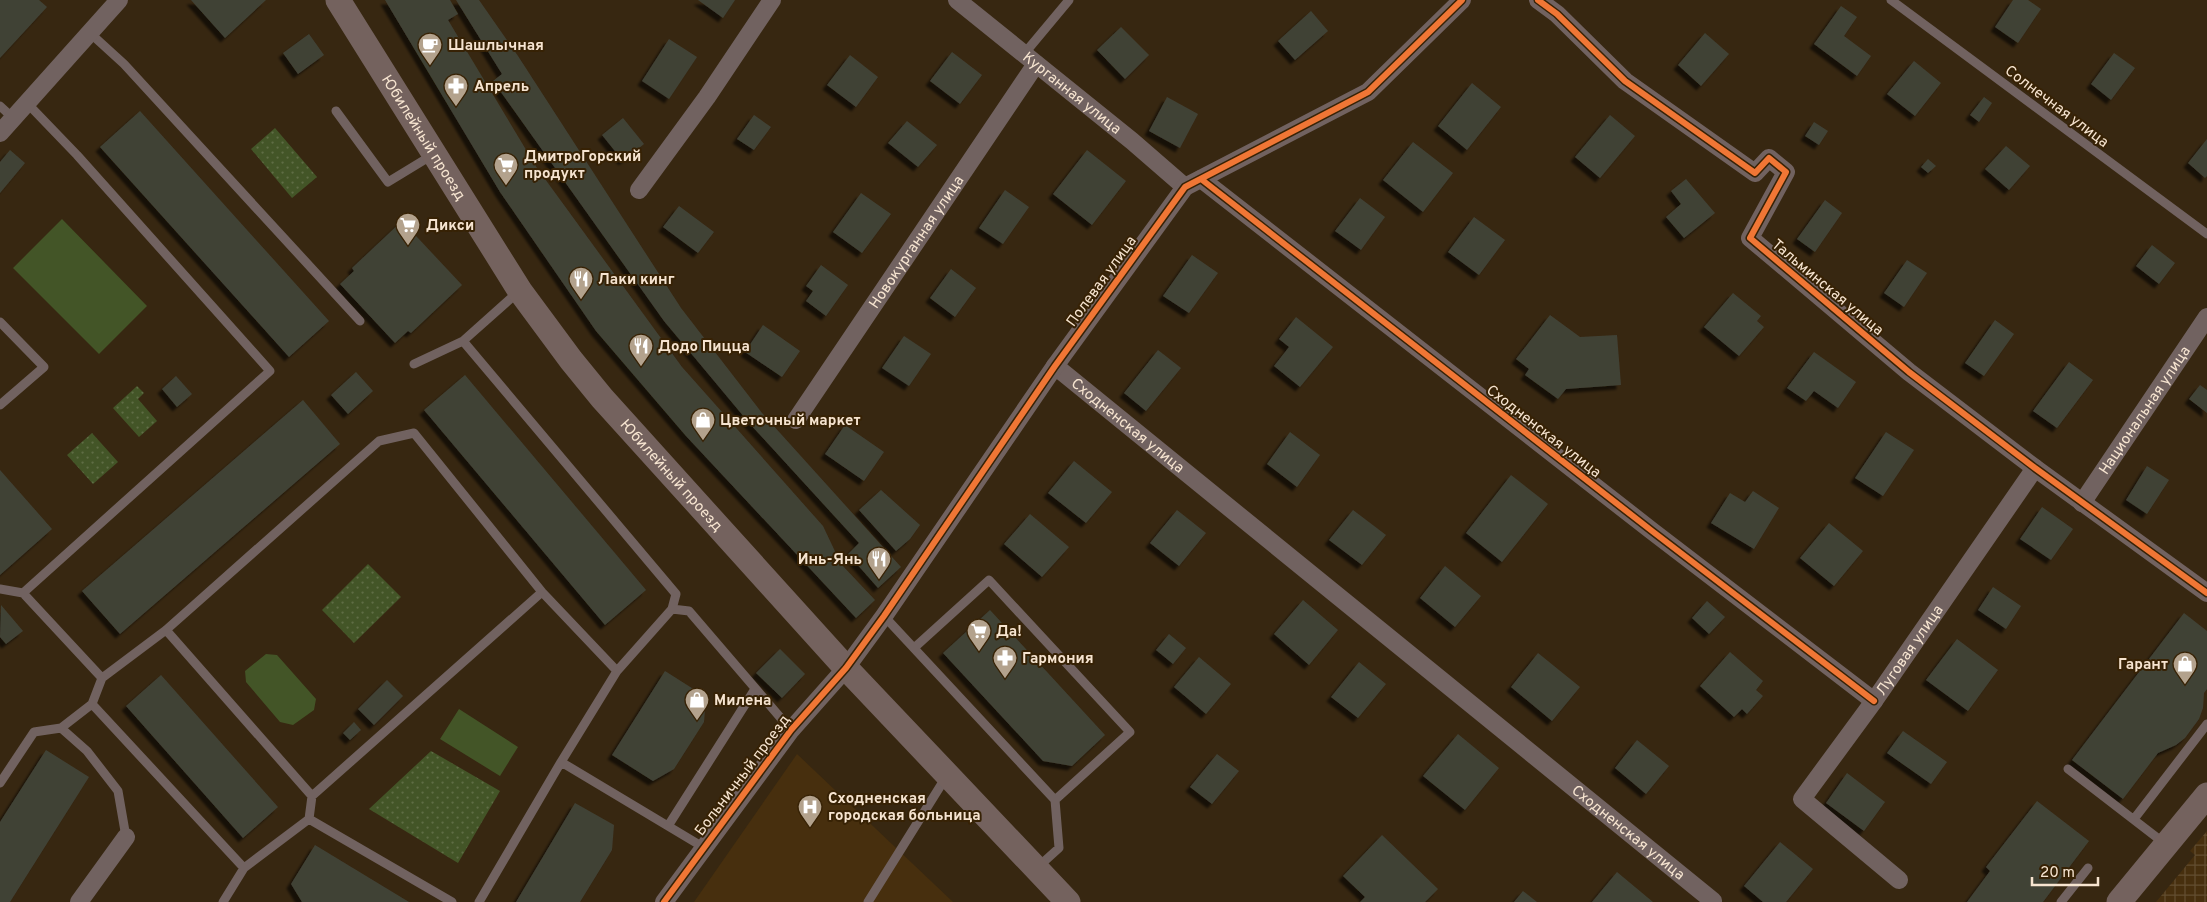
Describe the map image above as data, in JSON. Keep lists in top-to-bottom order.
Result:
{
  "streets": {
    "main road": ["Юбилейный проезд"],
    "street": [
      "Курганная улица",
      "Новокурганная улица",
      "Полевая улица",
      "Тальминская улица",
      "Национальная улица",
      "Сходненская улица",
      "Луговая улица",
      "Больничный проезд"
    ],
    "lane": ["Солнечная улица"]
  },
  "crossings": [
    ["Курганная улица", "Новокурганная улица"],
    ["Курганная улица", "Полевая улица"],
    ["Курганная улица", "Сходненская улица"],
    ["Юбилейный проезд", "Полевая улица"],
    ["Юбилейный проезд", "Больничный проезд"],
    ["Полевая улица", "Сходненская улица"],
    ["Полевая улица", "Больничный проезд"],
    ["Тальминская улица", "Национальная улица"],
    ["Тальминская улица", "Луговая улица"],
    ["Сходненская улица", "Луговая улица"]
  ],
  "places": {
    "cafe": ["Шашлычная"],
    "pharmacy": ["Апрель", "Гармония"],
    "supermarket": ["ДмитроГорский продукт", "Дикси", "Да!"],
    "restaurant": ["Лаки кинг", "Додо Пицца", "Инь-Янь"],
    "shop": ["Цветочный маркет", "Гарант", "Милена"],
    "hospital": ["Сходненская городская больница"]
  },
  "scale_bar": "20 m"
}
